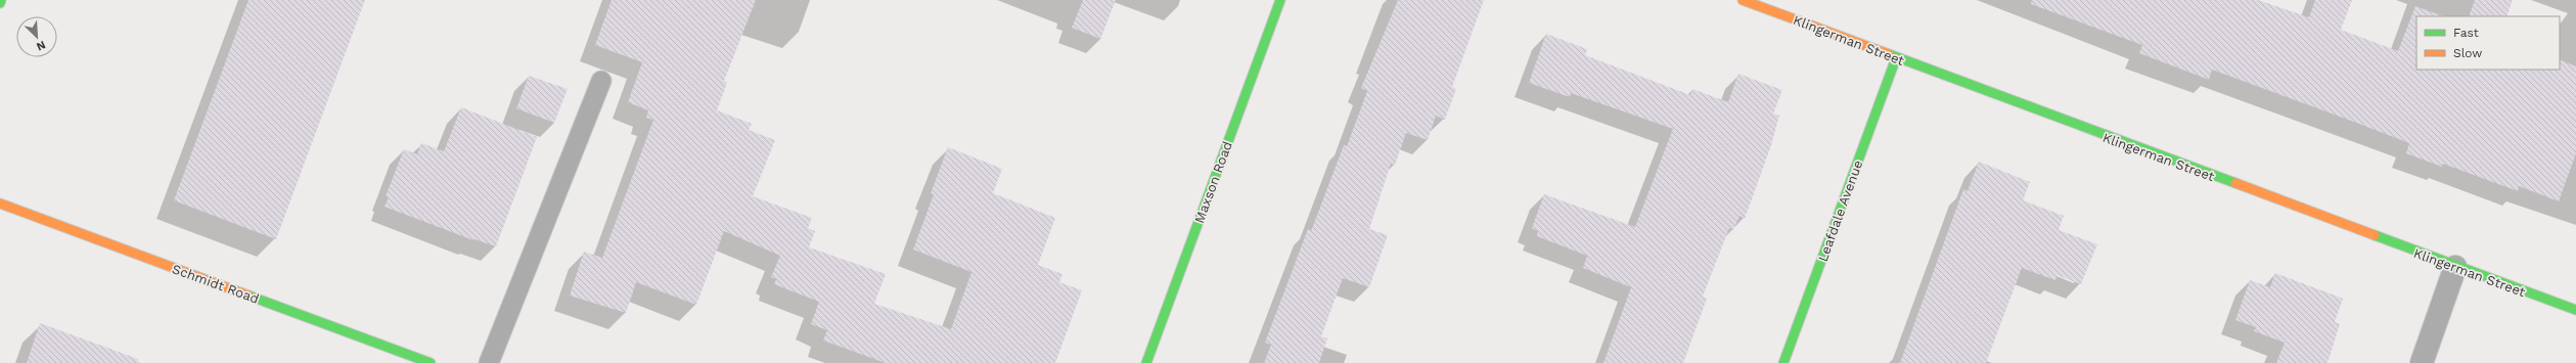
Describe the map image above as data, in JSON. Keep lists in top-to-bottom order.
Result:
{
  "streets": {
    "street": [
      "Klingerman Street",
      "Maxson Road",
      "Leafdale Avenue",
      "Schmidt Road"
    ]
  },
  "crossings": [
    ["Klingerman Street", "Leafdale Avenue"]
  ],
  "legend": ["Fast", "Slow"],
  "north": "bottom right"
}
